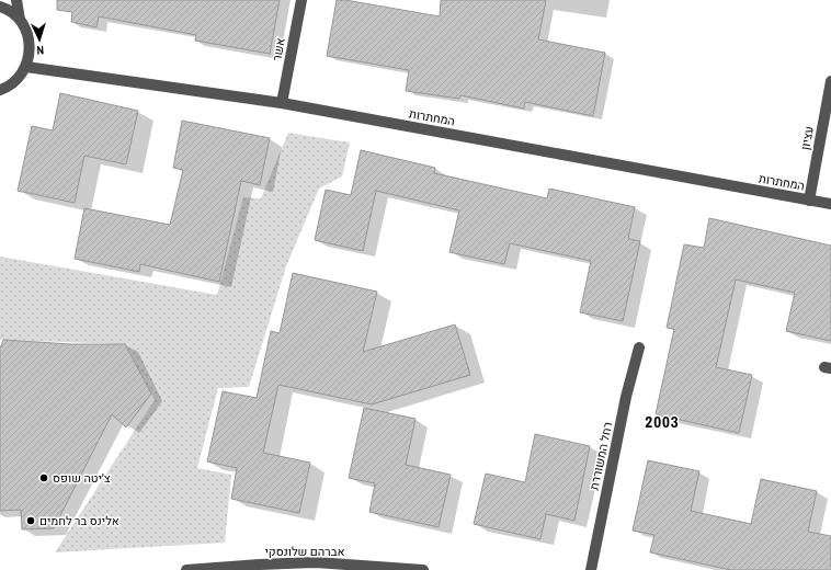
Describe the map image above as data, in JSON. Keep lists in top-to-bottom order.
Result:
{
  "streets": {
    "street": [
      "אשר",
      "המחתרות",
      "עציון",
      "רחל המשוררת",
      "אברהם שלונסקי"
    ]
  },
  "crossings": [
    ["אשר", "המחתרות"],
    ["המחתרות", "עציון"]
  ],
  "districts": ["2003"],
  "places": ["צ'יטה שופס", "אלינס בר לחמים"],
  "north": "bottom"
}
